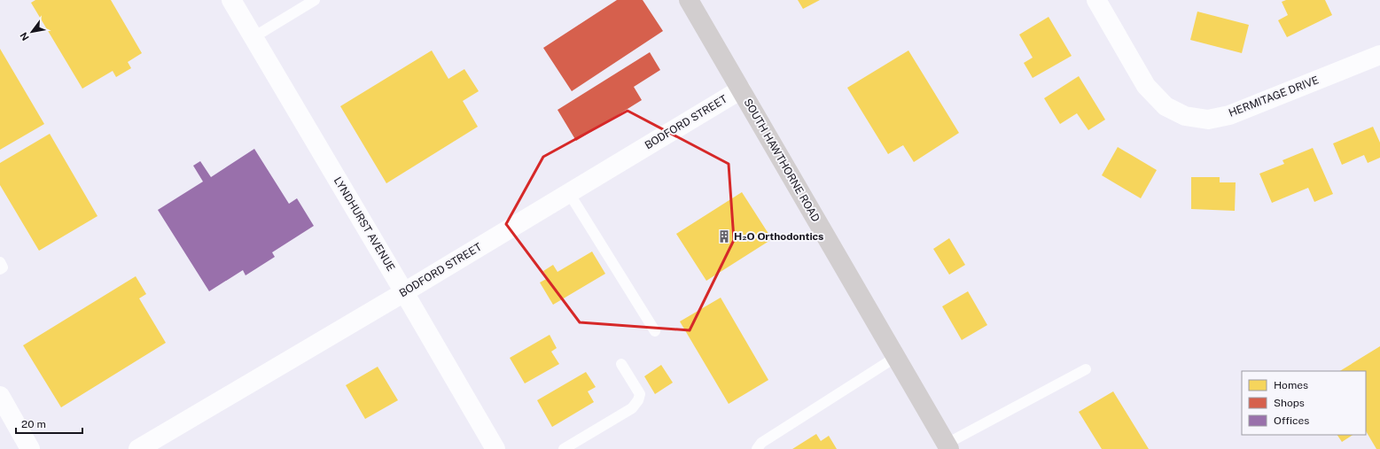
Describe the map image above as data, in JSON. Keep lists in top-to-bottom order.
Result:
{
  "streets": {
    "main road": ["SOUTH HAWTHORNE ROAD"],
    "street": ["HERMITAGE DRIVE", "BODFORD STREET", "LYNDHURST AVENUE"]
  },
  "crossings": [
    ["BODFORD STREET", "SOUTH HAWTHORNE ROAD"],
    ["BODFORD STREET", "LYNDHURST AVENUE"]
  ],
  "places": {
    "building": ["H₂O Orthodontics"]
  },
  "legend": ["Homes", "Shops", "Offices"],
  "scale_bar": "20 m",
  "north": "bottom left"
}
